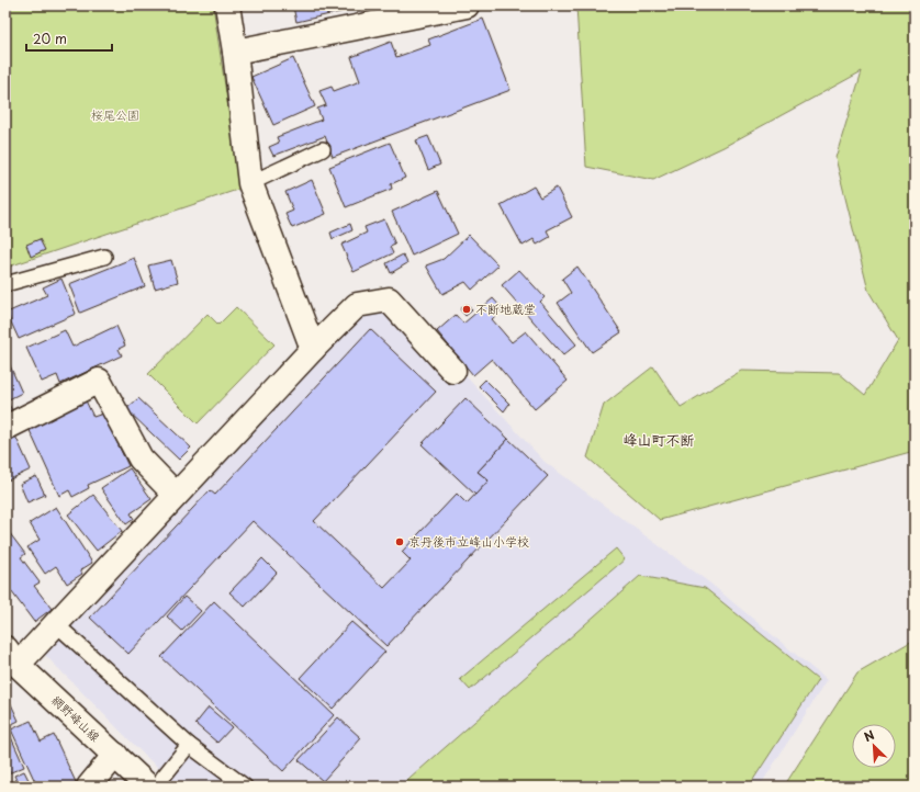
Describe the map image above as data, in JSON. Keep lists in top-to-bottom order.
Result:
{
  "streets": {
    "street": ["網野峰山線"]
  },
  "districts": ["峰山町不断"],
  "parks": ["桜尾公園"],
  "places": ["不断地蔵堂", "京丹後市立峰山小学校"],
  "scale_bar": "20 m",
  "north": "top left"
}
